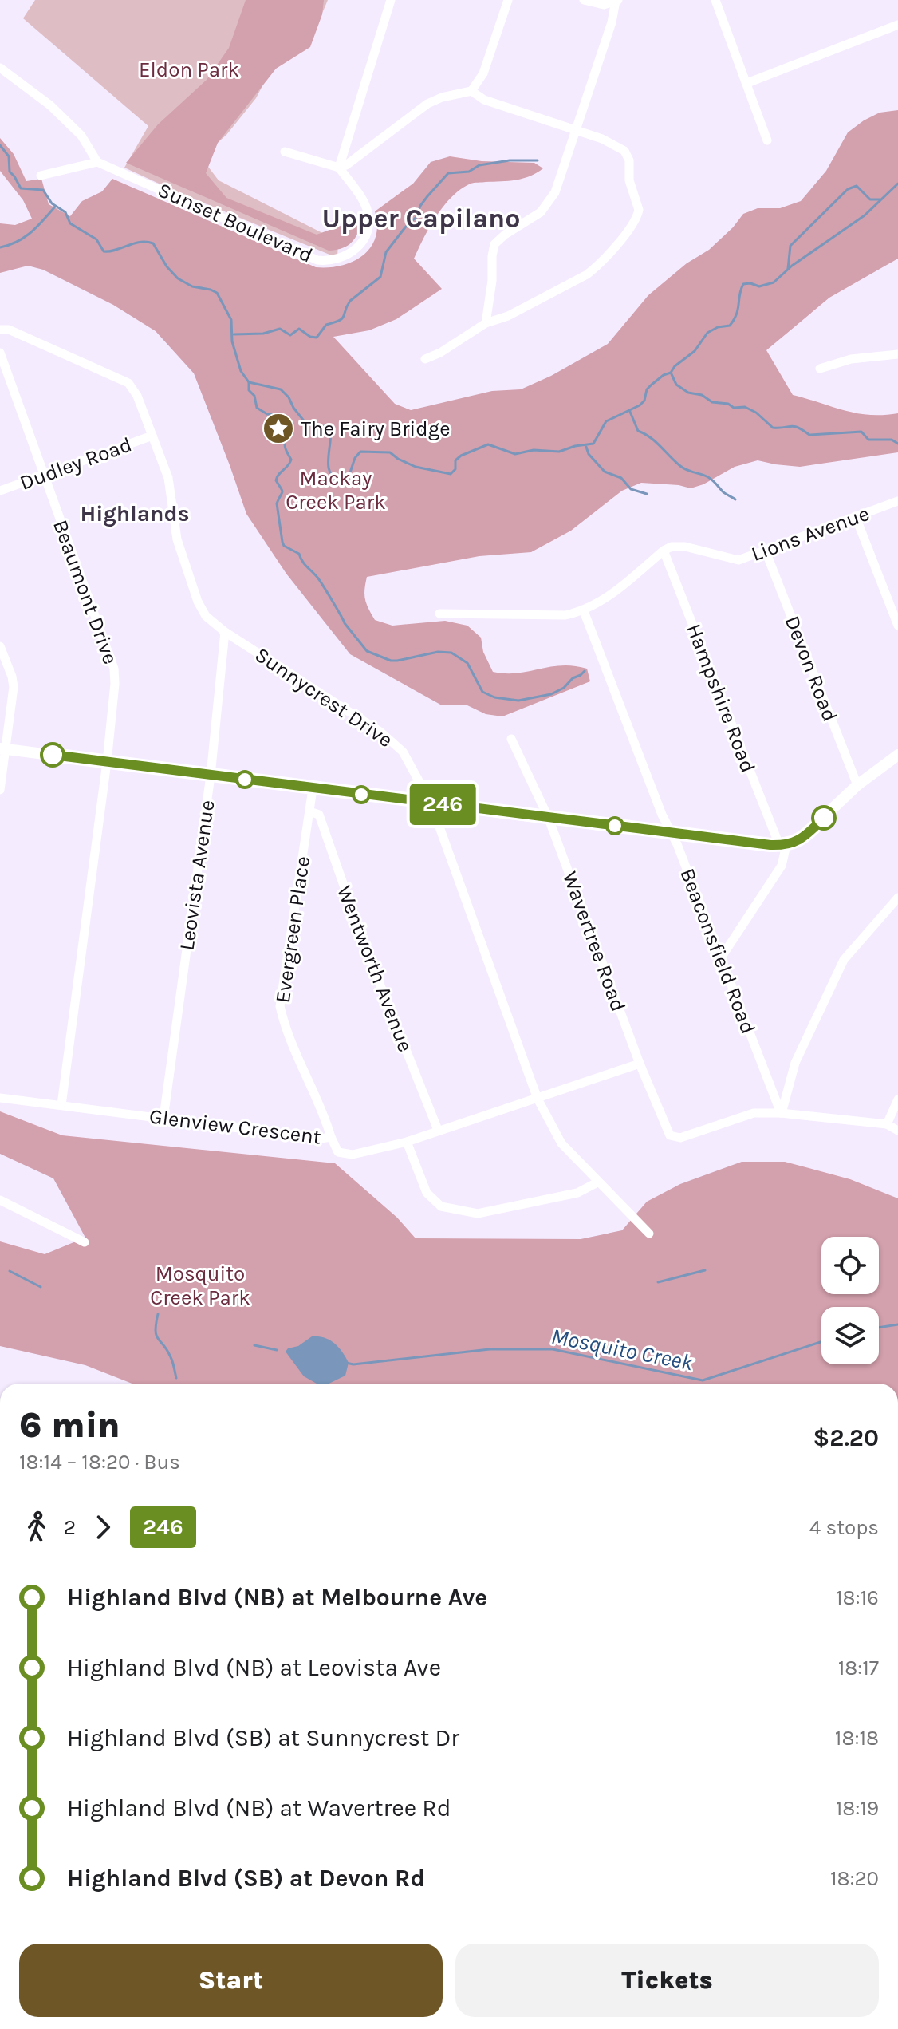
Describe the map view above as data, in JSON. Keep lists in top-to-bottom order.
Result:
{
  "streets": {
    "street": [
      "Sunset Boulevard",
      "Dudley Road",
      "Lions Avenue",
      "Beaumont Drive",
      "Devon Road",
      "Sunnycrest Drive",
      "Hampshire Road",
      "Leovista Avenue",
      "Evergreen Place",
      "Wavertree Road",
      "Beaconsfield Road",
      "Wentworth Avenue",
      "Glenview Crescent"
    ]
  },
  "crossings": [
    ["Dudley Road", "Beaumont Drive"],
    ["Dudley Road", "Sunnycrest Drive"],
    ["Lions Avenue", "Devon Road"],
    ["Lions Avenue", "Hampshire Road"],
    ["Beaumont Drive", "Glenview Crescent"],
    ["Sunnycrest Drive", "Leovista Avenue"],
    ["Sunnycrest Drive", "Glenview Crescent"],
    ["Leovista Avenue", "Glenview Crescent"],
    ["Evergreen Place", "Wentworth Avenue"],
    ["Evergreen Place", "Glenview Crescent"],
    ["Wavertree Road", "Beaconsfield Road"],
    ["Wavertree Road", "Glenview Crescent"],
    ["Wentworth Avenue", "Glenview Crescent"]
  ],
  "districts": ["Upper Capilano", "Highlands"],
  "water": ["Mosquito Creek"],
  "parks": ["Eldon Park", "Mackay Creek Park", "Mosquito Creek Park"],
  "places": {
    "place": ["The Fairy Bridge"]
  },
  "lines": ["bus line 246"],
  "page": {
    "on_map": "246",
    "heading": ["6 min", "18:14 – 18:20 · Bus", "$2.20"],
    "legs": ["2", "246", "4 stops"],
    "list": [
      {
        "name": "Highland Blvd (NB) at Melbourne Ave",
        "value": "18:16"
      },
      {
        "name": "Highland Blvd (NB) at Leovista Ave",
        "value": "18:17"
      },
      {
        "name": "Highland Blvd (SB) at Sunnycrest Dr",
        "value": "18:18"
      },
      {
        "name": "Highland Blvd (NB) at Wavertree Rd",
        "value": "18:19"
      },
      {
        "name": "Highland Blvd (SB) at Devon Rd",
        "value": "18:20"
      }
    ],
    "buttons": ["Start", "Tickets"]
  }
}
